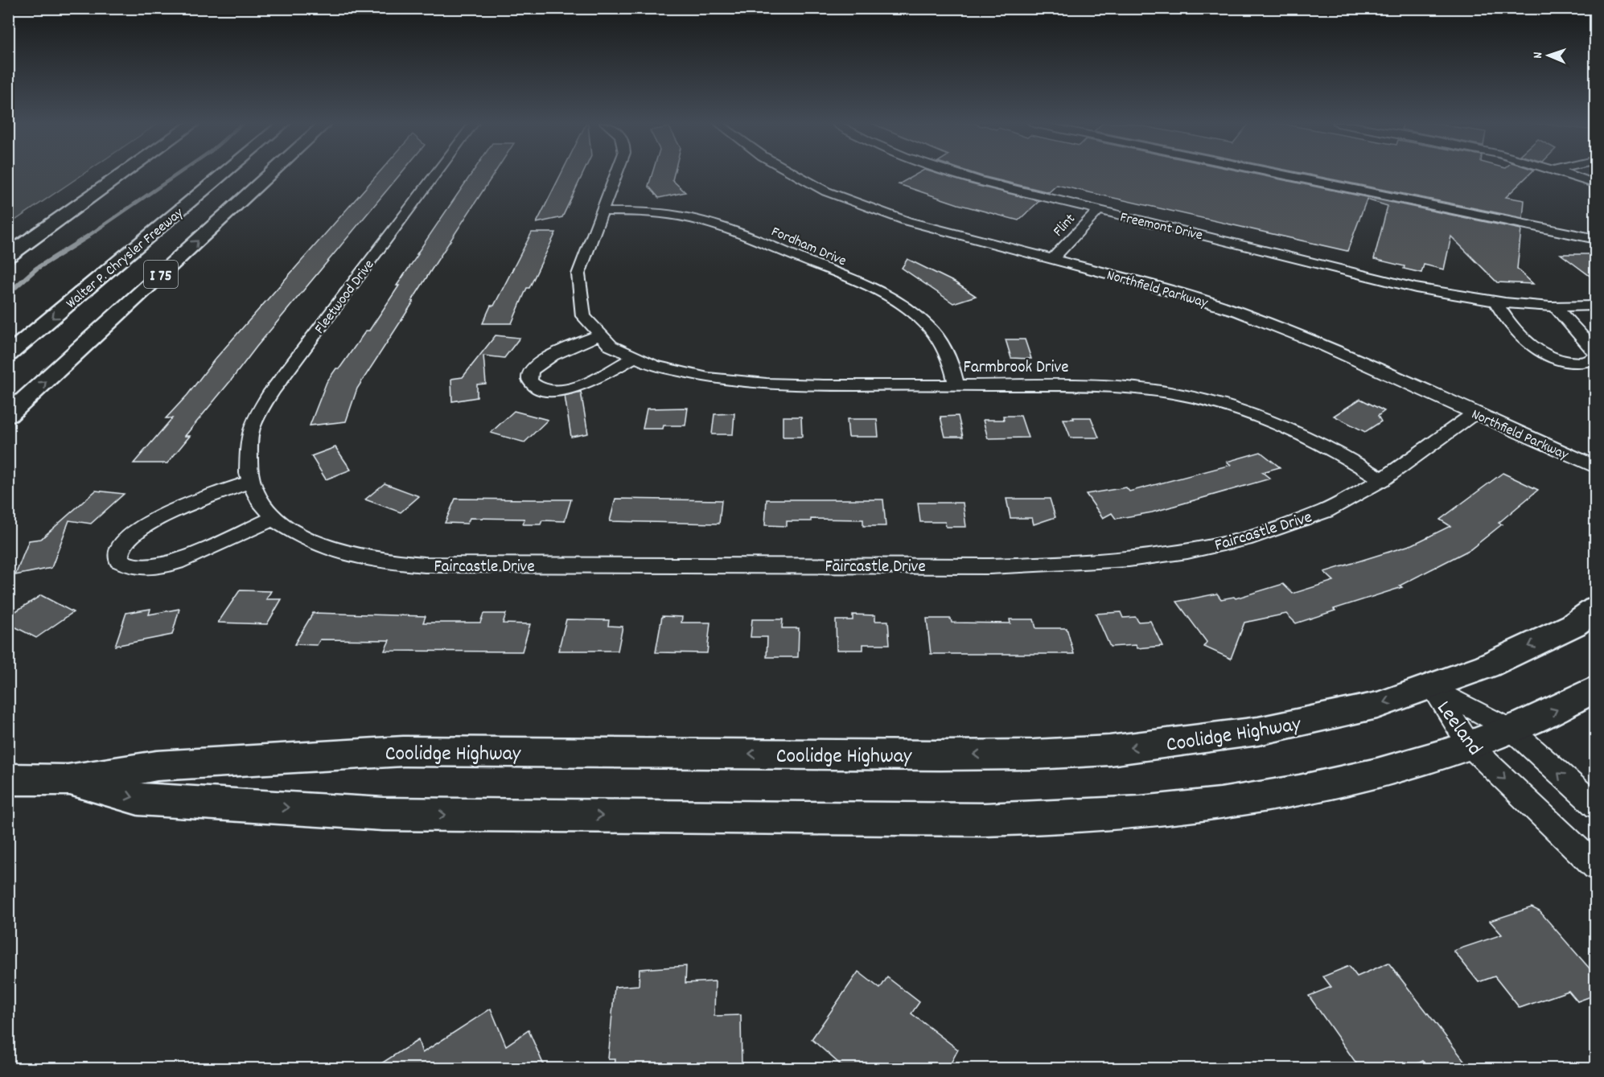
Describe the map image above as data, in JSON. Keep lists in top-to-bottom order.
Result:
{
  "streets": {
    "main road": ["Walter P. Chrysler Freeway", "I 75", "Coolidge Highway"],
    "street": [
      "Flint",
      "Freemont Drive",
      "Fordham Drive",
      "Northfield Parkway",
      "Fleetwood Drive",
      "Farmbrook Drive",
      "Faircastle Drive",
      "Leeland"
    ]
  },
  "crossings": [
    ["Flint", "Freemont Drive"],
    ["Flint", "Northfield Parkway"],
    ["Fordham Drive", "Farmbrook Drive"],
    ["Northfield Parkway", "Faircastle Drive"],
    ["Fleetwood Drive", "Faircastle Drive"],
    ["Farmbrook Drive", "Faircastle Drive"],
    ["Leeland", "Coolidge Highway"]
  ],
  "north": "left"
}
